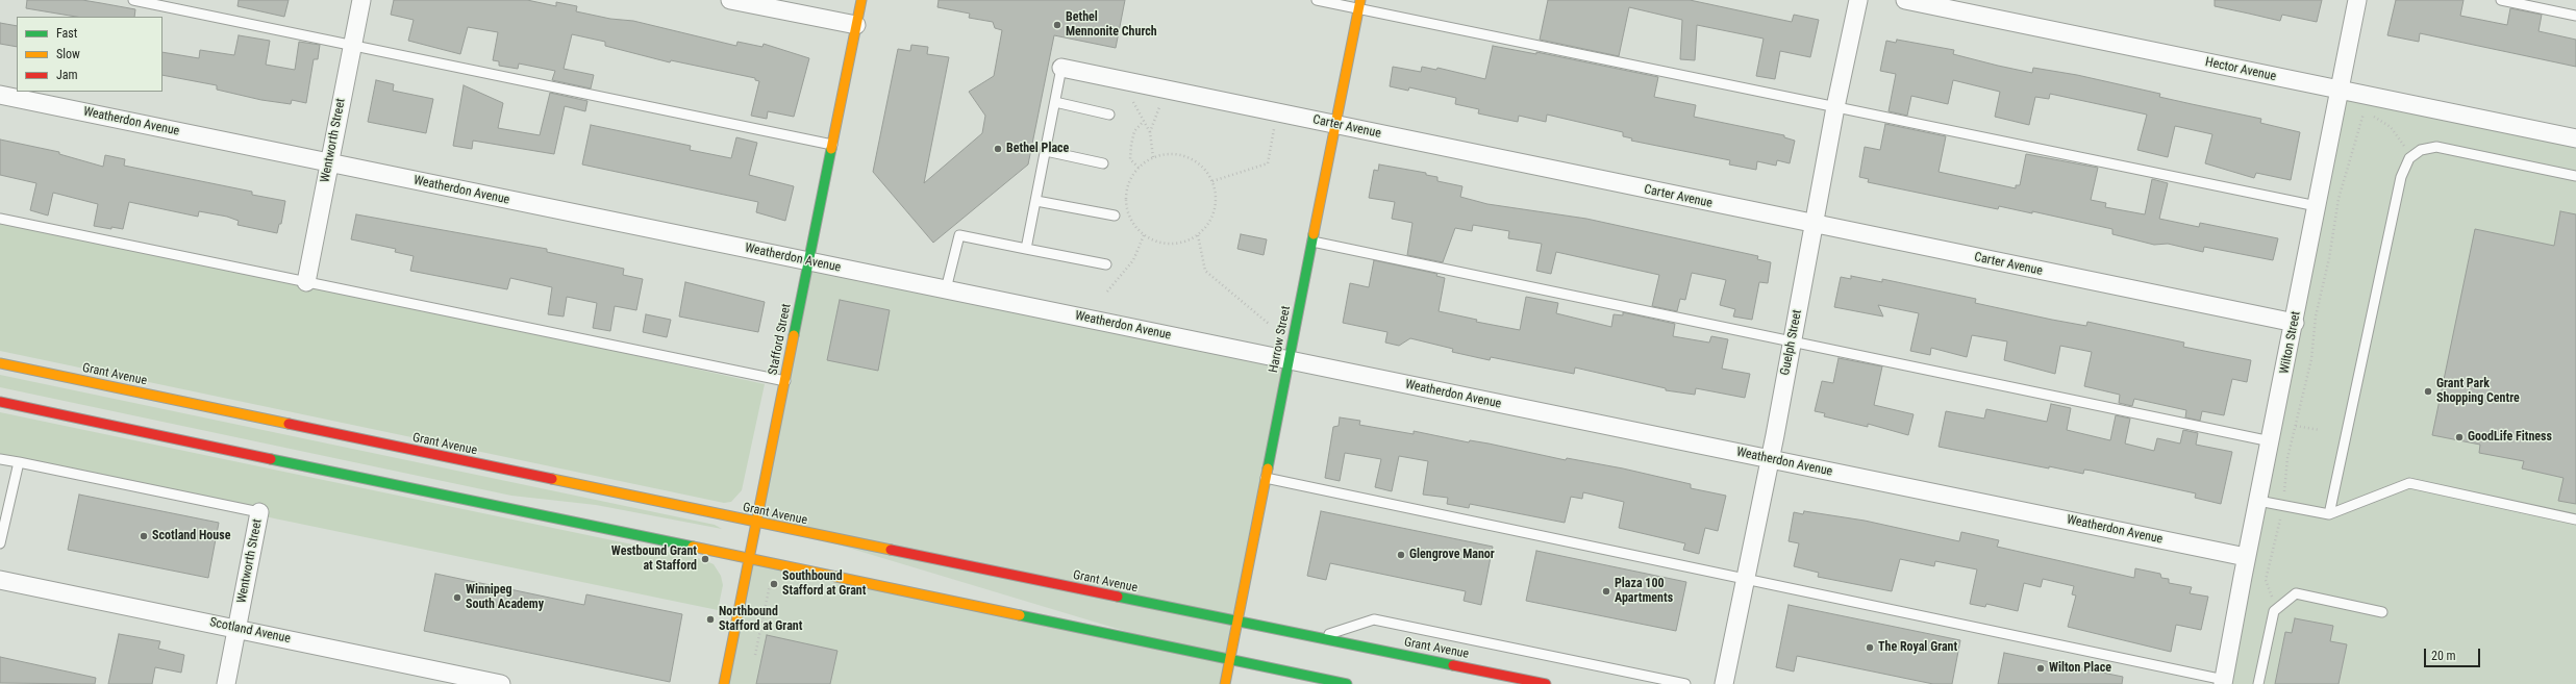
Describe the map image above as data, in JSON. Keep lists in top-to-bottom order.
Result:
{
  "streets": {
    "main road": ["Stafford Street", "Harrow Street", "Grant Avenue"],
    "street": [
      "Hector Avenue",
      "Weatherdon Avenue",
      "Carter Avenue",
      "Wentworth Street",
      "Guelph Street",
      "Wilton Street",
      "Scotland Avenue"
    ]
  },
  "crossings": [
    ["Hector Avenue", "Wilton Street"],
    ["Weatherdon Avenue", "Wentworth Street"],
    ["Weatherdon Avenue", "Stafford Street"],
    ["Weatherdon Avenue", "Harrow Street"],
    ["Weatherdon Avenue", "Guelph Street"],
    ["Weatherdon Avenue", "Wilton Street"],
    ["Carter Avenue", "Harrow Street"],
    ["Carter Avenue", "Guelph Street"],
    ["Carter Avenue", "Wilton Street"],
    ["Wentworth Street", "Scotland Avenue"],
    ["Stafford Street", "Grant Avenue"],
    ["Harrow Street", "Grant Avenue"]
  ],
  "places": [
    "Bethel Mennonite Church",
    "Bethel Place",
    "Grant Park Shopping Centre",
    "GoodLife Fitness",
    "Scotland House",
    "Glengrove Manor",
    "Westbound Grant at Stafford",
    "Southbound Stafford at Grant",
    "Plaza 100 Apartments",
    "Winnipeg South Academy",
    "Northbound Stafford at Grant",
    "The Royal Grant",
    "Wilton Place"
  ],
  "legend": ["Fast", "Slow", "Jam"],
  "scale_bar": "20 m"
}
